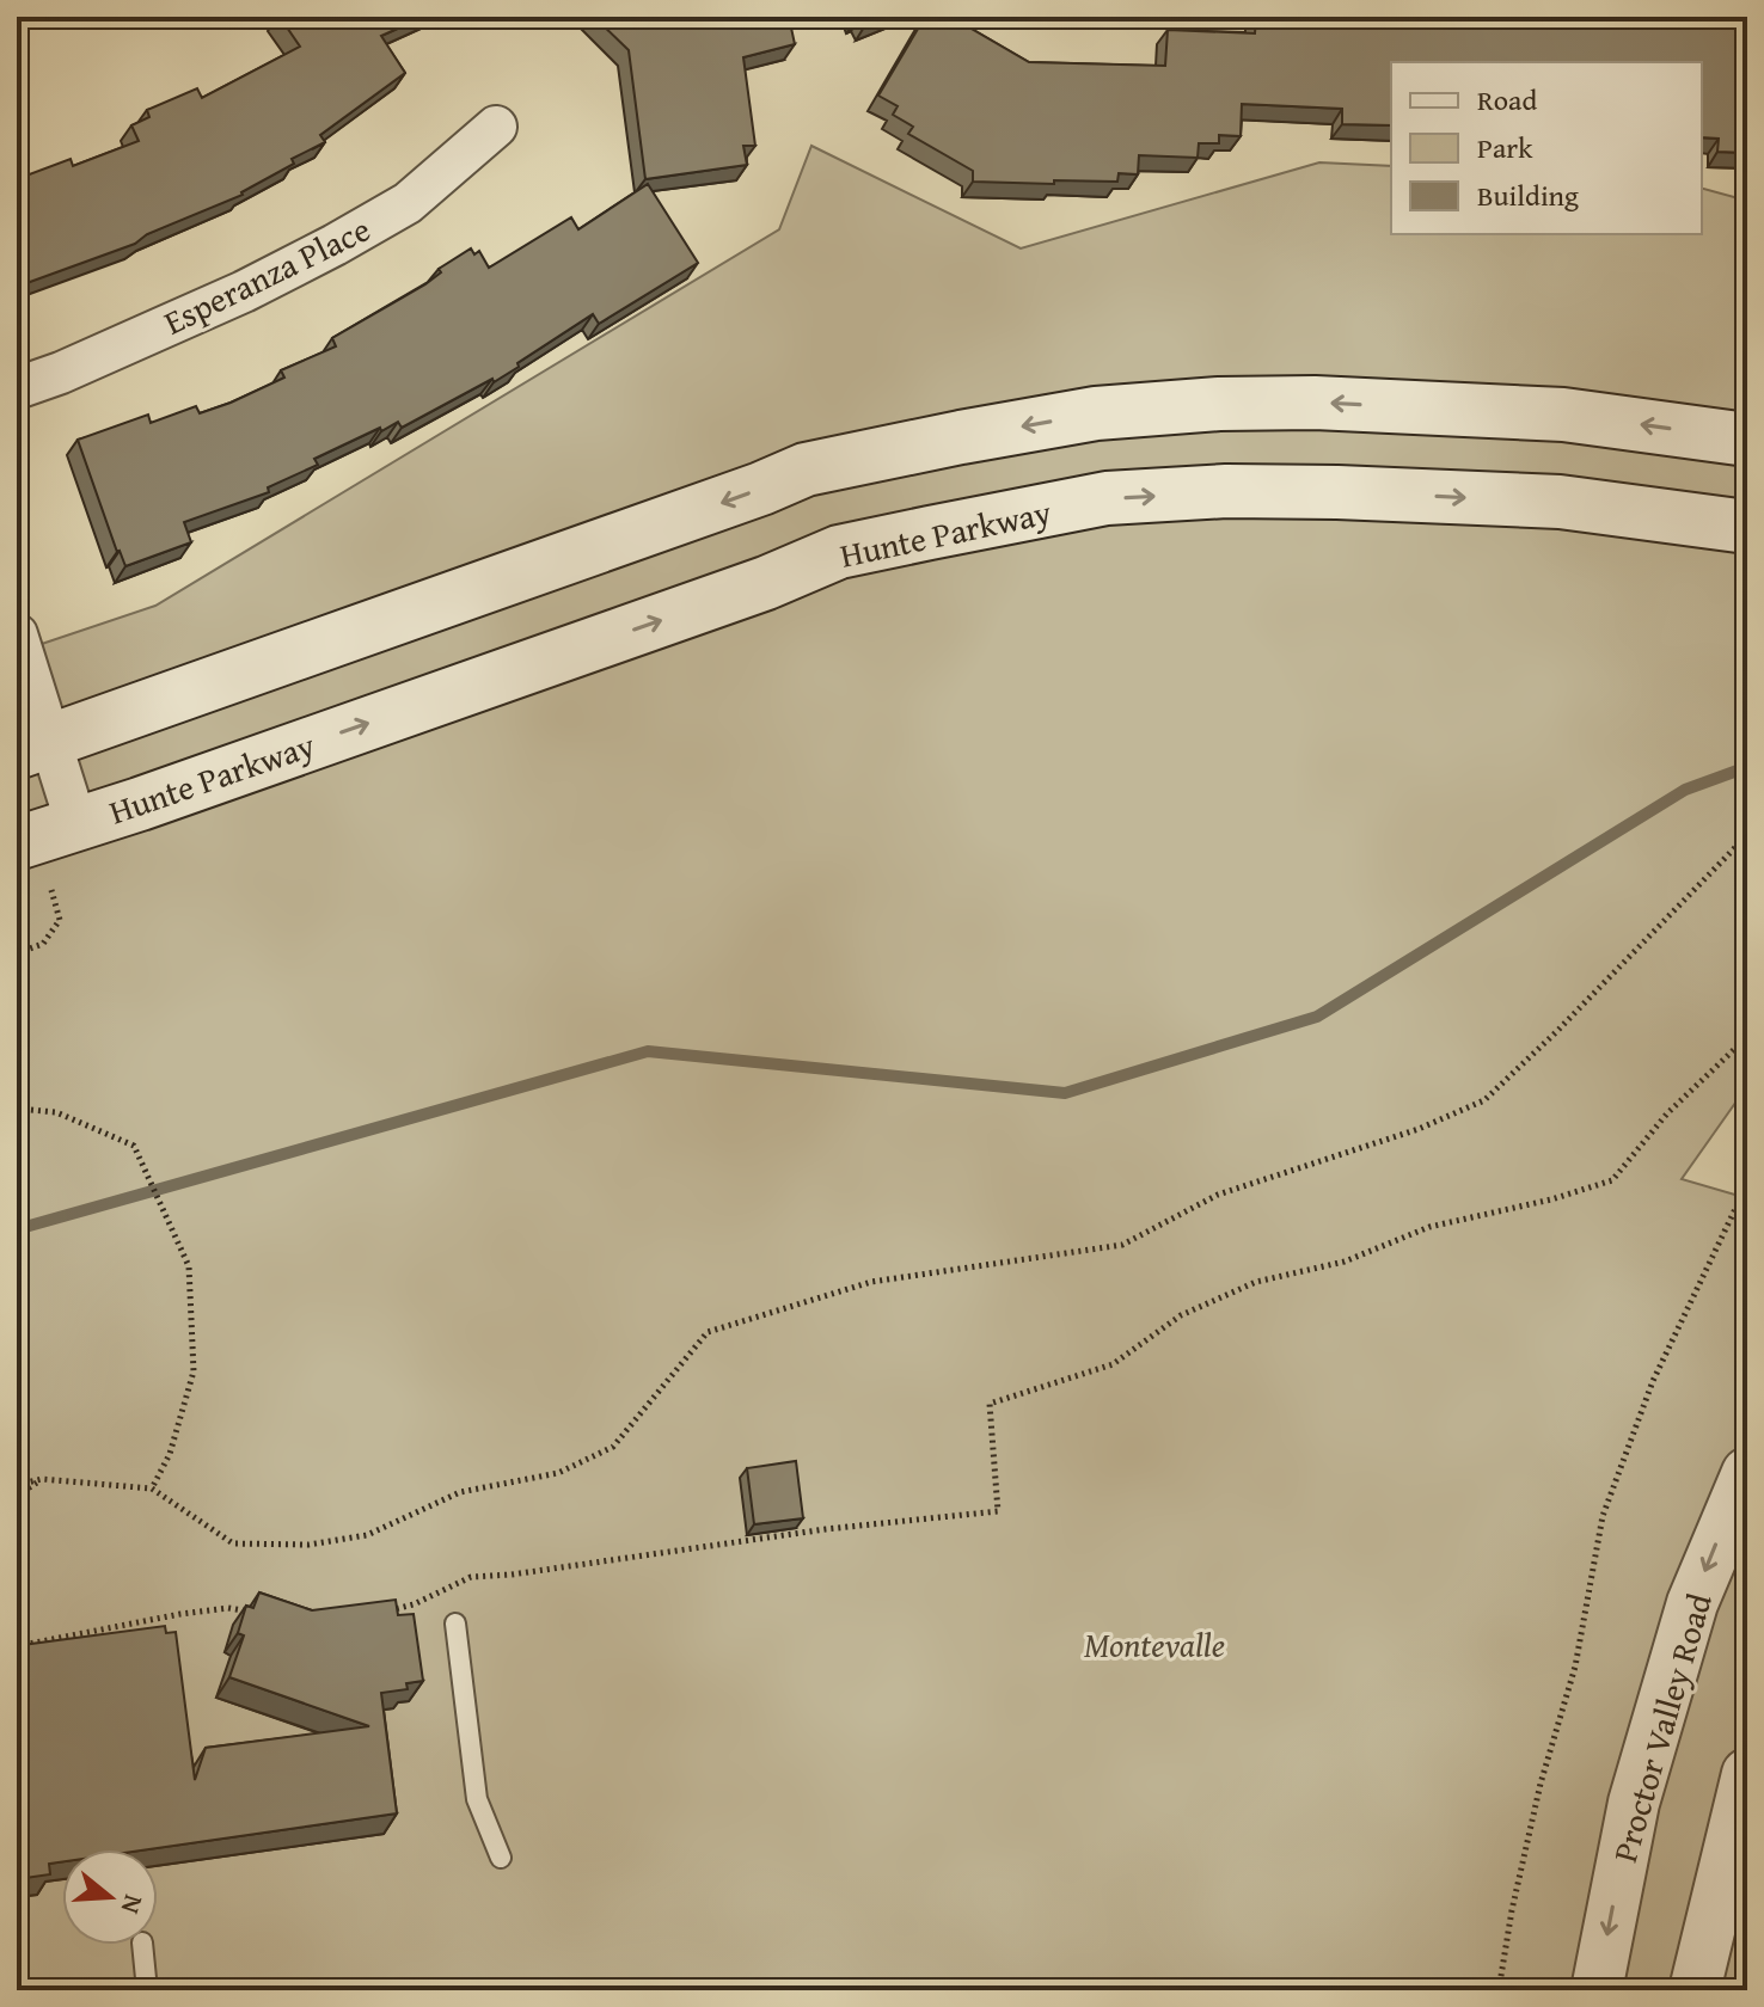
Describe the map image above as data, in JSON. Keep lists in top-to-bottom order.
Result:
{
  "streets": {
    "main road": ["Hunte Parkway"],
    "street": ["Esperanza Place", "Proctor Valley Road"]
  },
  "parks": ["Montevalle"],
  "legend": ["Road", "Park", "Building"],
  "north": "right"
}
